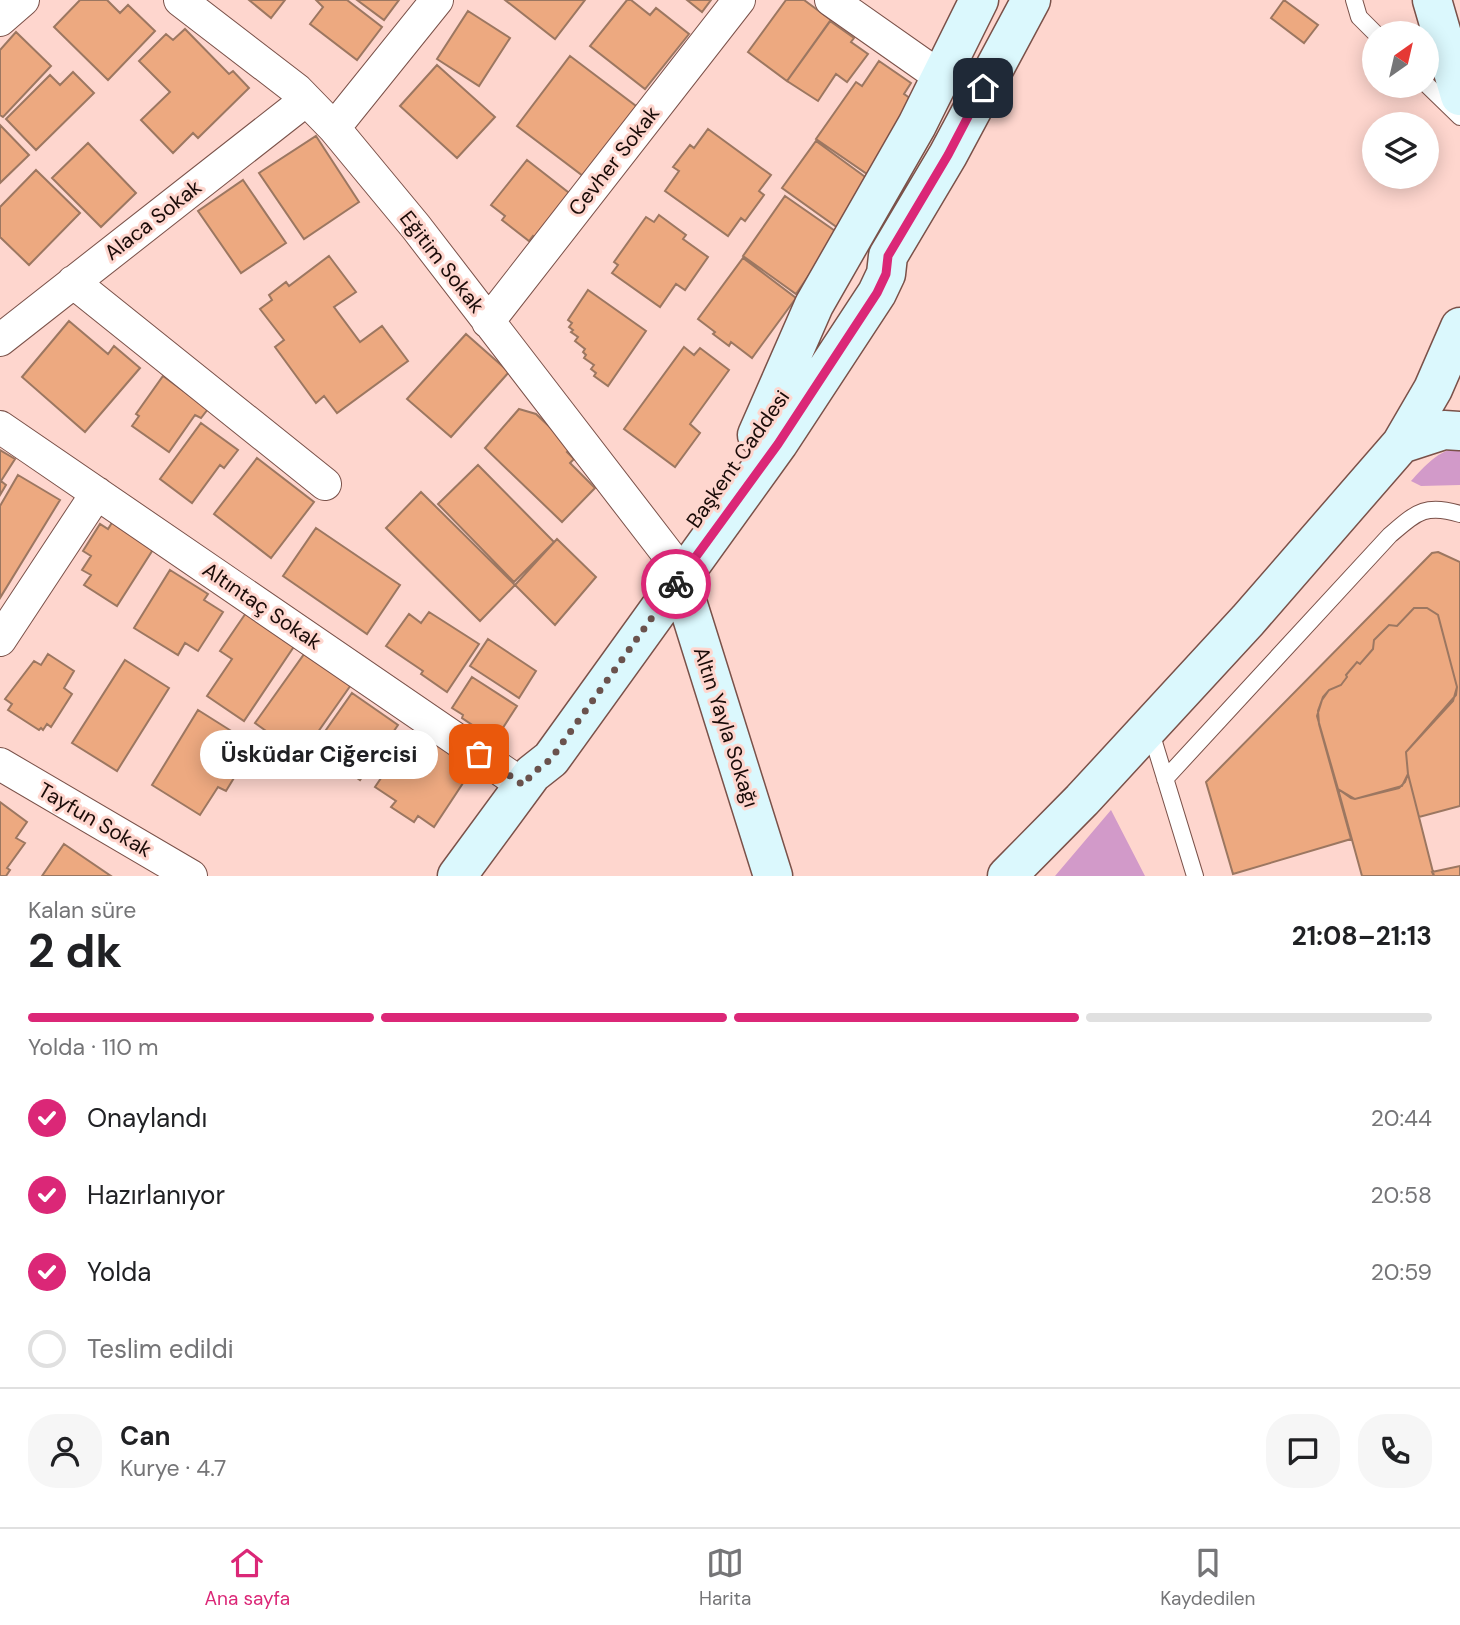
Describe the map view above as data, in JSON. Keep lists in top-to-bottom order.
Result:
{
  "streets": {
    "main road": ["Başkent Caddesi", "Altın Yayla Sokağı"],
    "street": [
      "Cevher Sokak",
      "Alaca Sokak",
      "Eğitim Sokak",
      "Altıntaç Sokak",
      "Tayfun Sokak"
    ]
  },
  "crossings": [
    ["Cevher Sokak", "Eğitim Sokak"],
    ["Alaca Sokak", "Eğitim Sokak"],
    ["Eğitim Sokak", "Başkent Caddesi"],
    ["Eğitim Sokak", "Altın Yayla Sokağı"],
    ["Başkent Caddesi", "Altıntaç Sokak"],
    ["Başkent Caddesi", "Altın Yayla Sokağı"]
  ],
  "places": ["Üsküdar Ciğercisi"],
  "north": "top right",
  "page": {
    "bubble": "Üsküdar Ciğercisi",
    "heading": ["2 dk", "Kalan süre", "21:08–21:13"],
    "panel": ["Can", "Kurye · 4.7"],
    "bar": "Yolda · 110 m",
    "list": [
      ["Onaylandı", "20:44"],
      ["Hazırlanıyor", "20:58"],
      ["Yolda", "20:59"],
      "Teslim edildi"
    ],
    "tabs": ["Ana sayfa", "Harita", "Kaydedilen"]
  }
}
